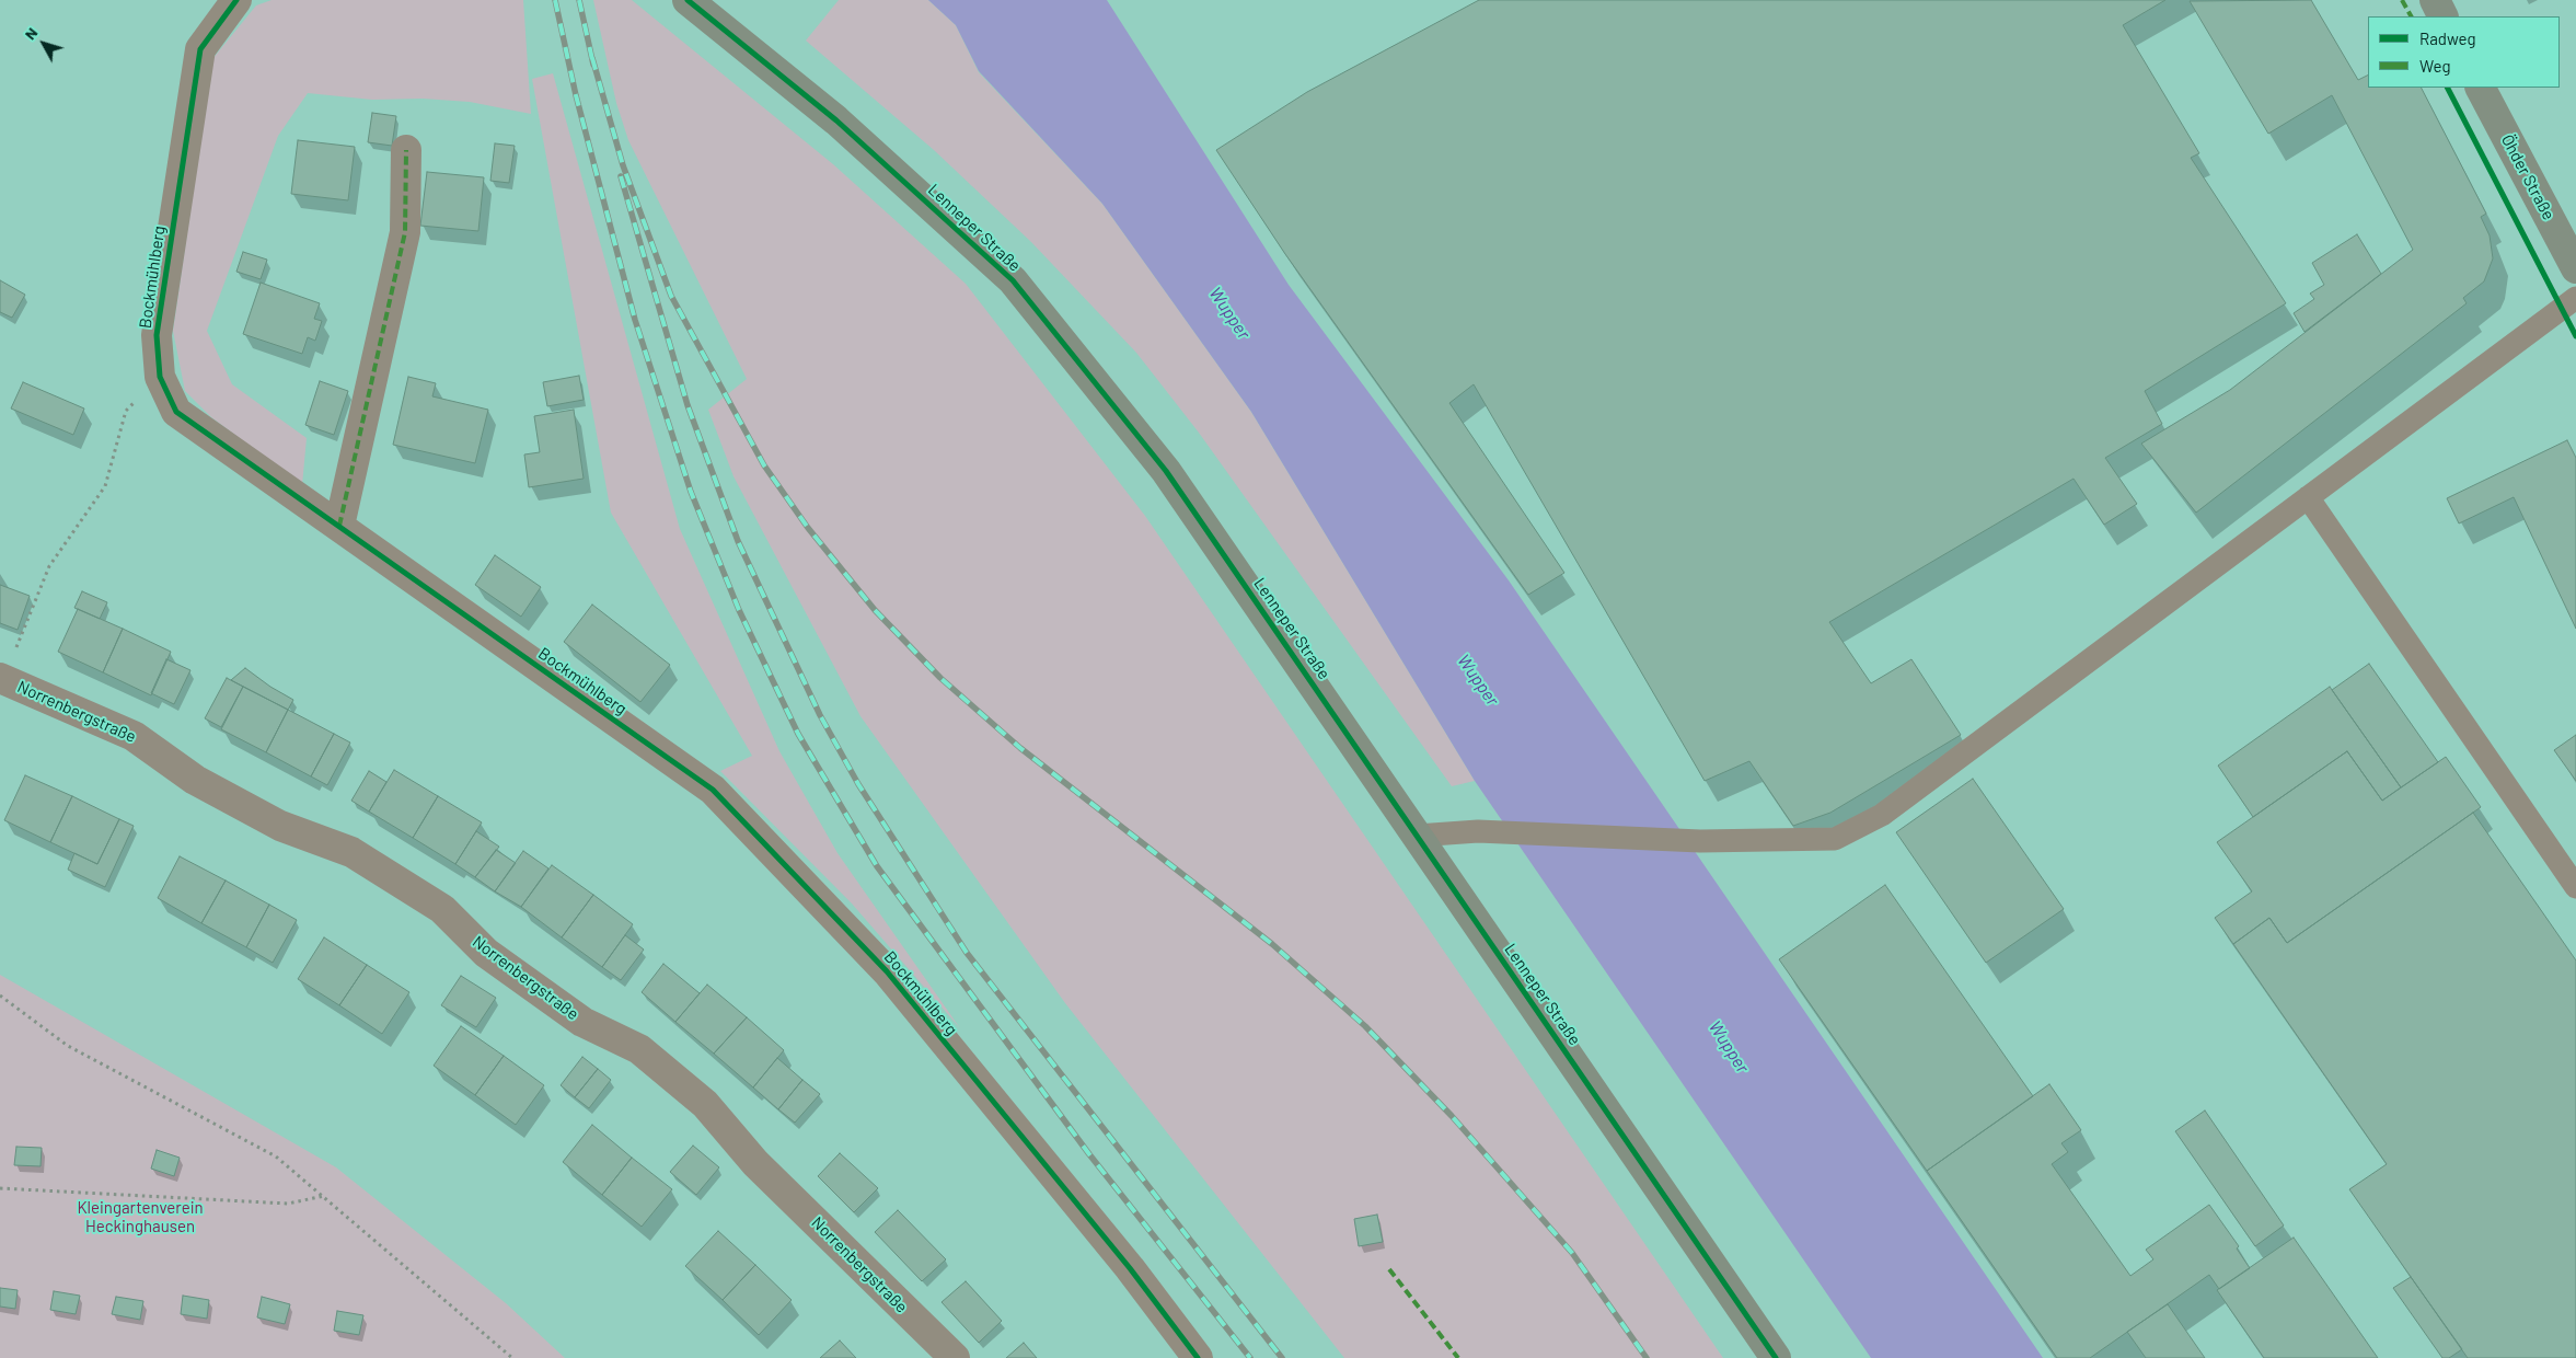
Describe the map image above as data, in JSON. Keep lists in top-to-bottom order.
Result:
{
  "streets": {
    "main road": ["Öhder Straße", "Lenneper Straße"],
    "street": ["Bockmühlberg", "Norrenbergstraße"]
  },
  "water": ["Wupper"],
  "parks": ["Kleingartenverein Heckinghausen"],
  "legend": ["Radweg", "Weg"],
  "north": "top left"
}
